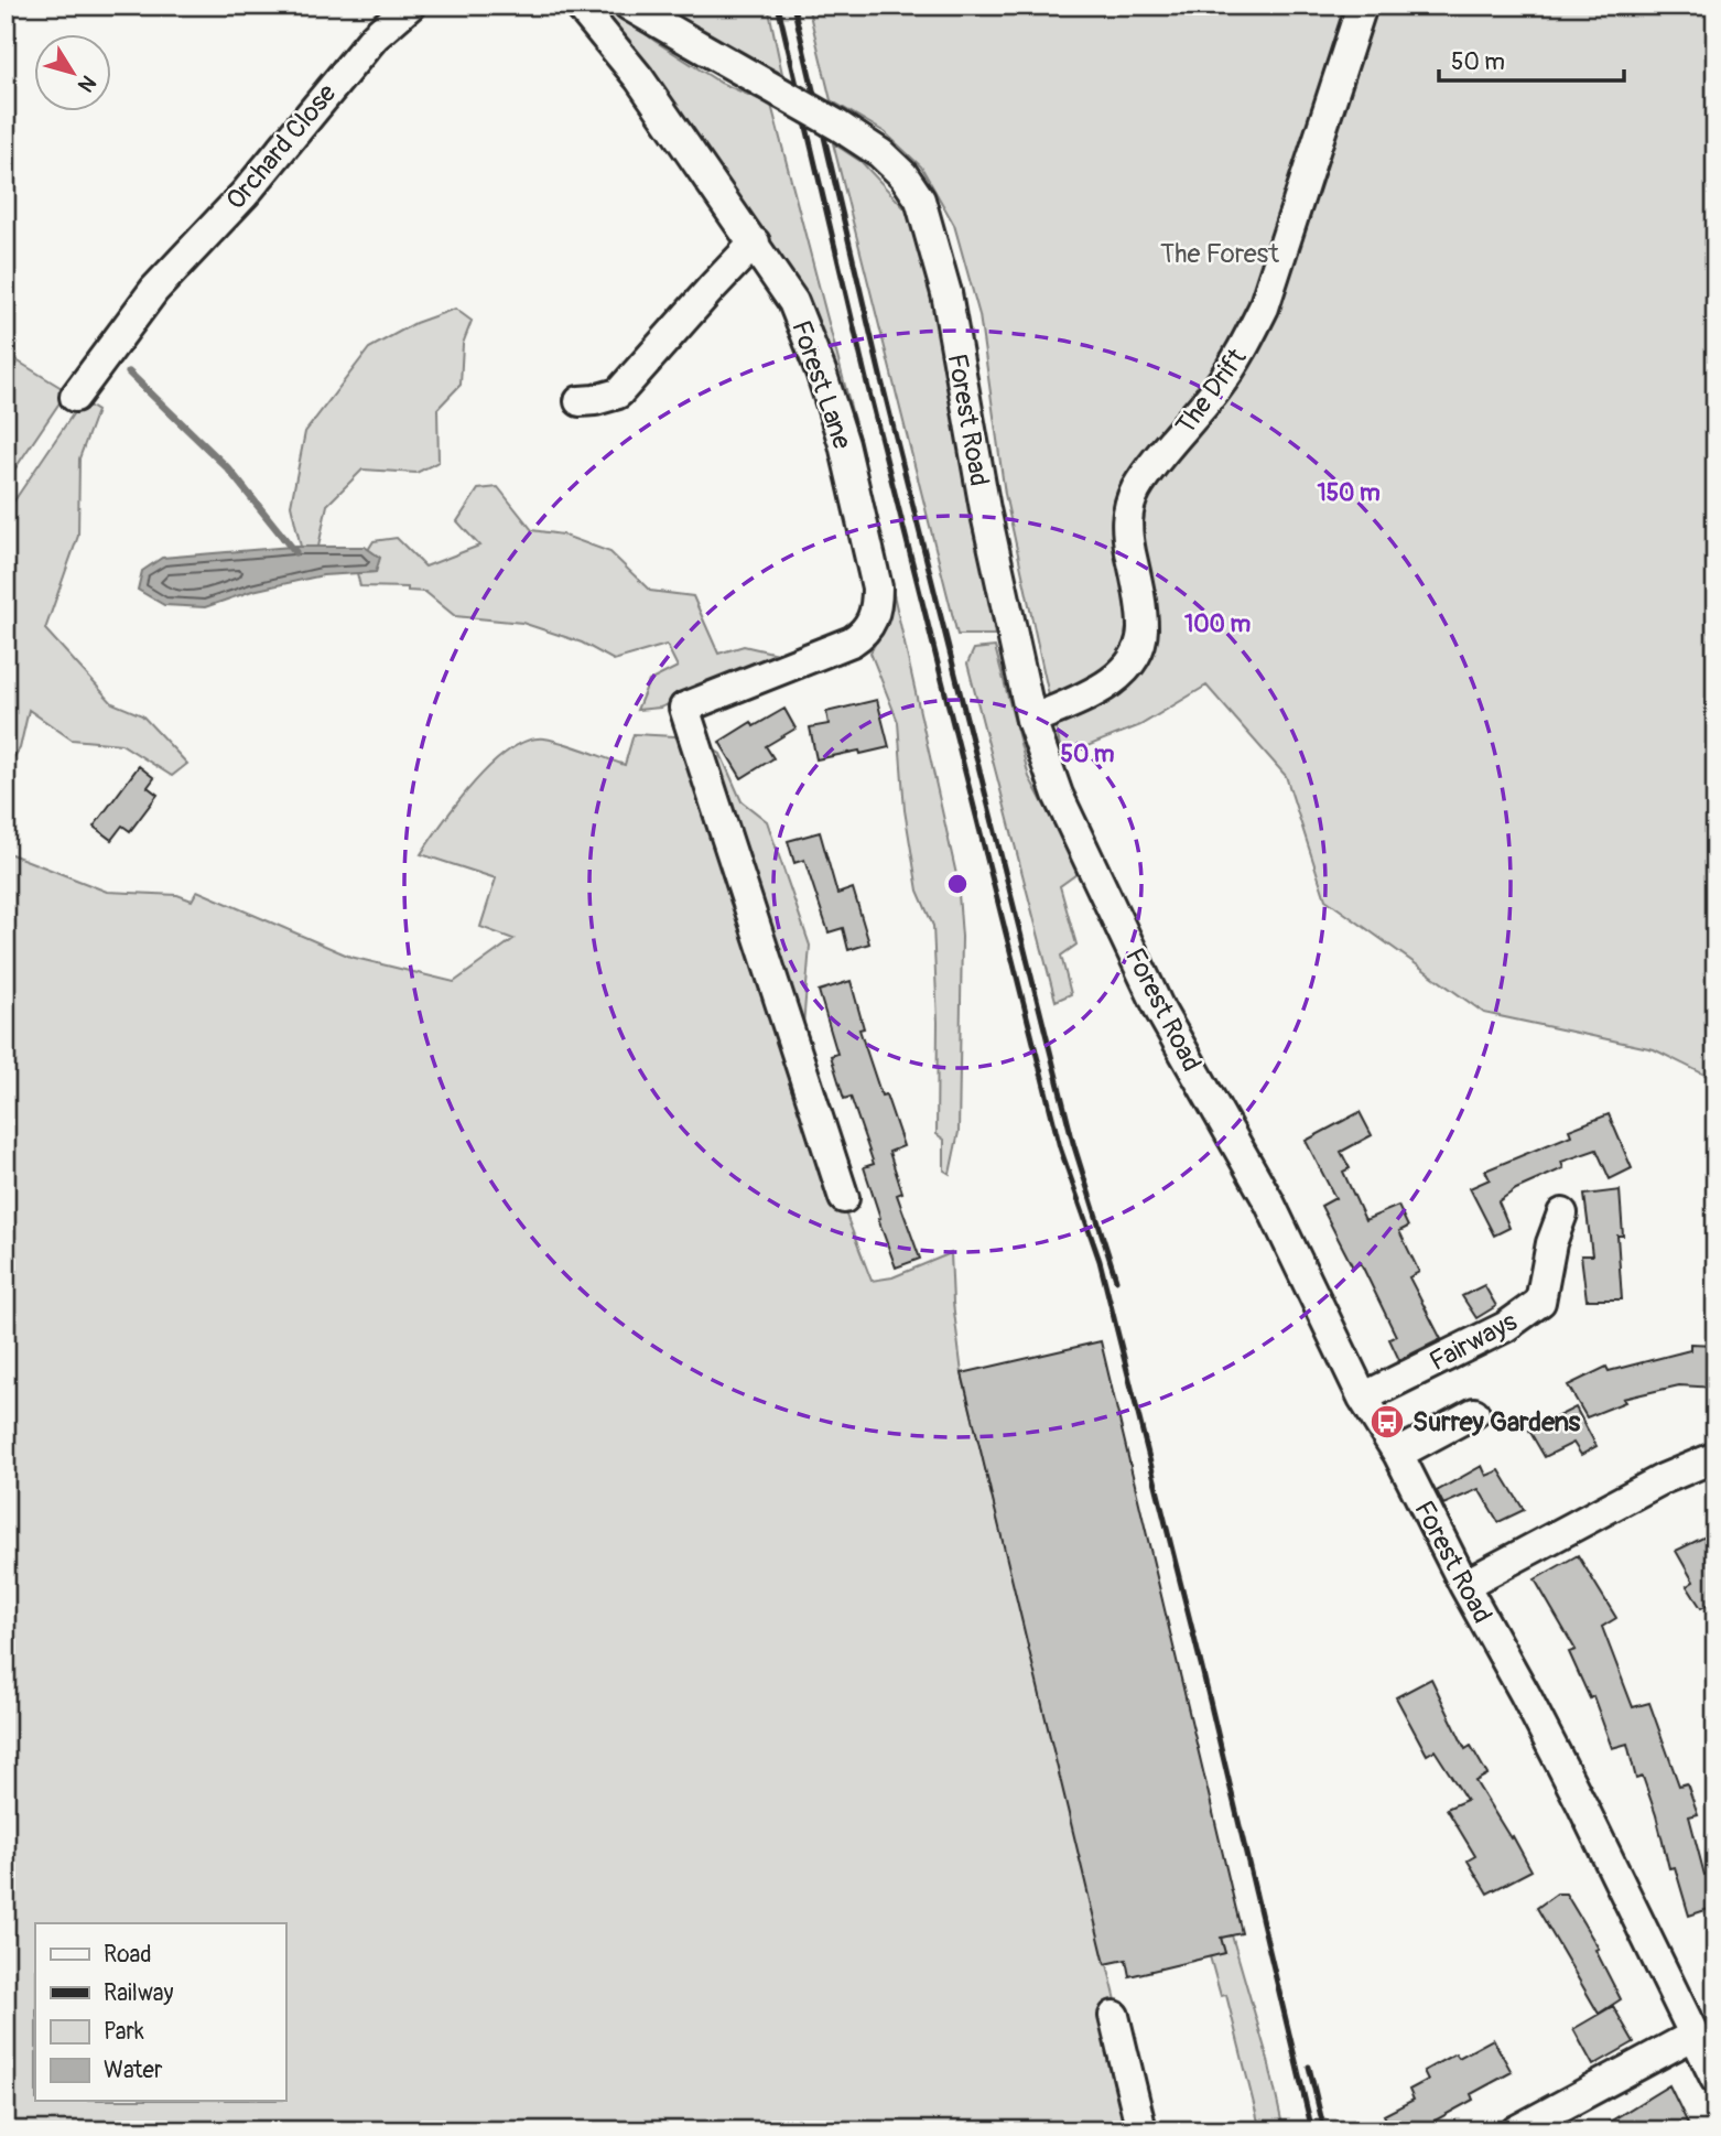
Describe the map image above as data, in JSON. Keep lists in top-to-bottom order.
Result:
{
  "streets": {
    "street": [
      "Orchard Close",
      "Forest Lane",
      "The Drift",
      "Forest Road",
      "Fairways"
    ]
  },
  "crossings": [
    ["The Drift", "Forest Road"],
    ["Forest Road", "Fairways"]
  ],
  "parks": ["The Forest"],
  "places": {
    "bus stop": ["Surrey Gardens"]
  },
  "legend": [
    "Road",
    "Railway",
    "Park",
    "Water"
  ],
  "scale_bar": "50 m",
  "north": "bottom right",
  "rings": ["150 m", "100 m", "50 m"]
}
